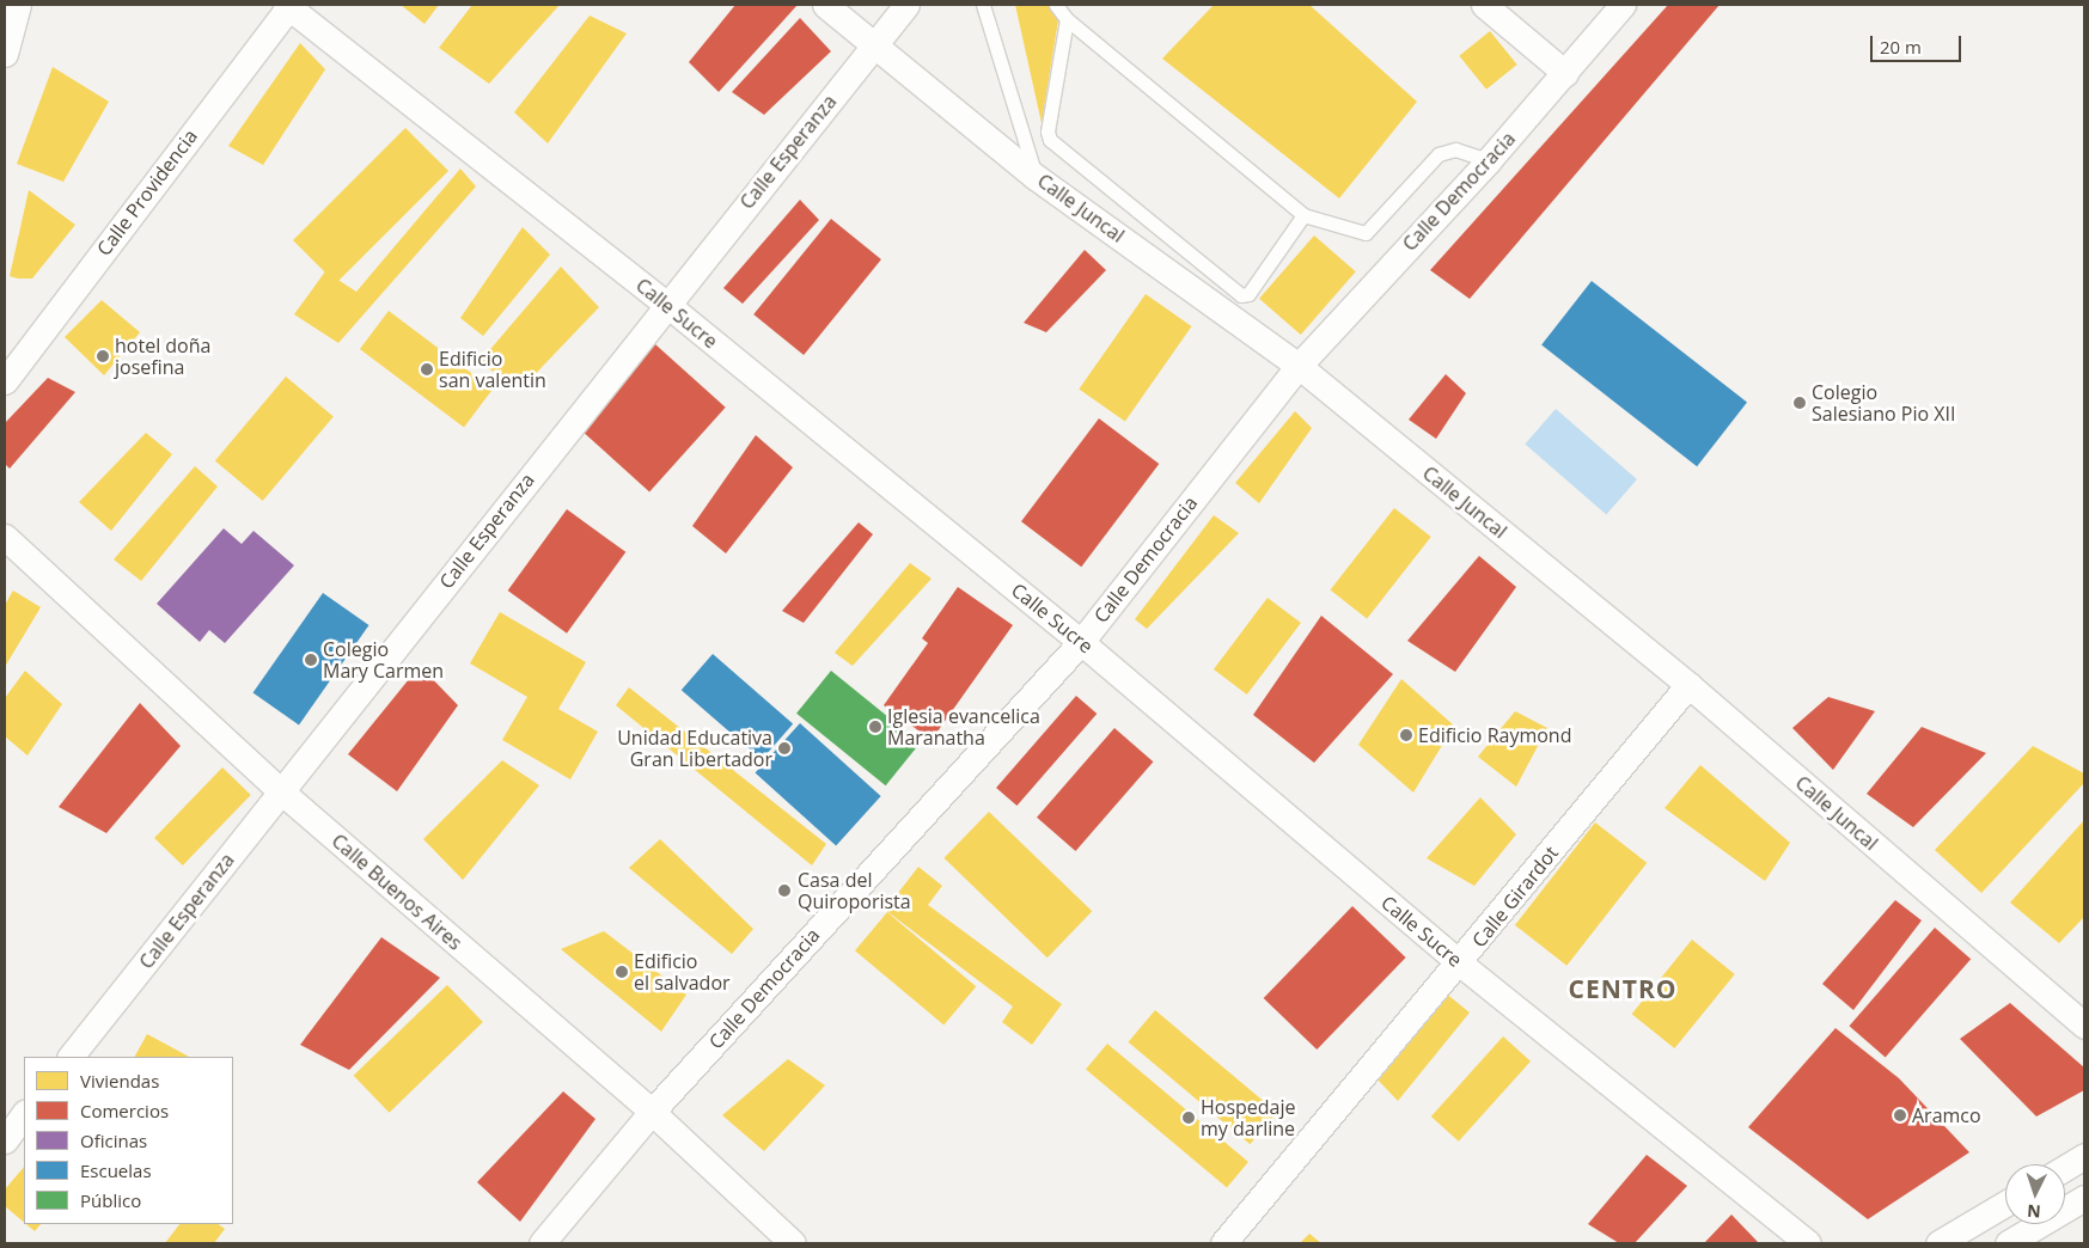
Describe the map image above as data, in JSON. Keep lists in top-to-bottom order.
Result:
{
  "streets": {
    "street": [
      "Calle Esperanza",
      "Calle Democracia",
      "Calle Providencia",
      "Calle Juncal",
      "Calle Sucre",
      "Calle Buenos Aires",
      "Calle Girardot"
    ]
  },
  "crossings": [
    ["Calle Esperanza", "Calle Juncal"],
    ["Calle Esperanza", "Calle Sucre"],
    ["Calle Esperanza", "Calle Buenos Aires"],
    ["Calle Democracia", "Calle Juncal"],
    ["Calle Democracia", "Calle Sucre"],
    ["Calle Democracia", "Calle Buenos Aires"],
    ["Calle Providencia", "Calle Sucre"],
    ["Calle Juncal", "Calle Girardot"],
    ["Calle Sucre", "Calle Girardot"]
  ],
  "districts": ["CENTRO"],
  "places": [
    "hotel doña josefina",
    "Edificio san valentin",
    "Colegio Salesiano Pio XII",
    "Colegio Mary Carmen",
    "Iglesia evancelica Maranatha",
    "Edificio Raymond",
    "Unidad Educativa Gran Libertador",
    "Casa del Quiroporista",
    "Edificio el salvador",
    "Aramco",
    "Hospedaje my darline"
  ],
  "legend": [
    "Viviendas",
    "Comercios",
    "Oficinas",
    "Escuelas",
    "Público"
  ],
  "scale_bar": "20 m",
  "north": "bottom"
}
